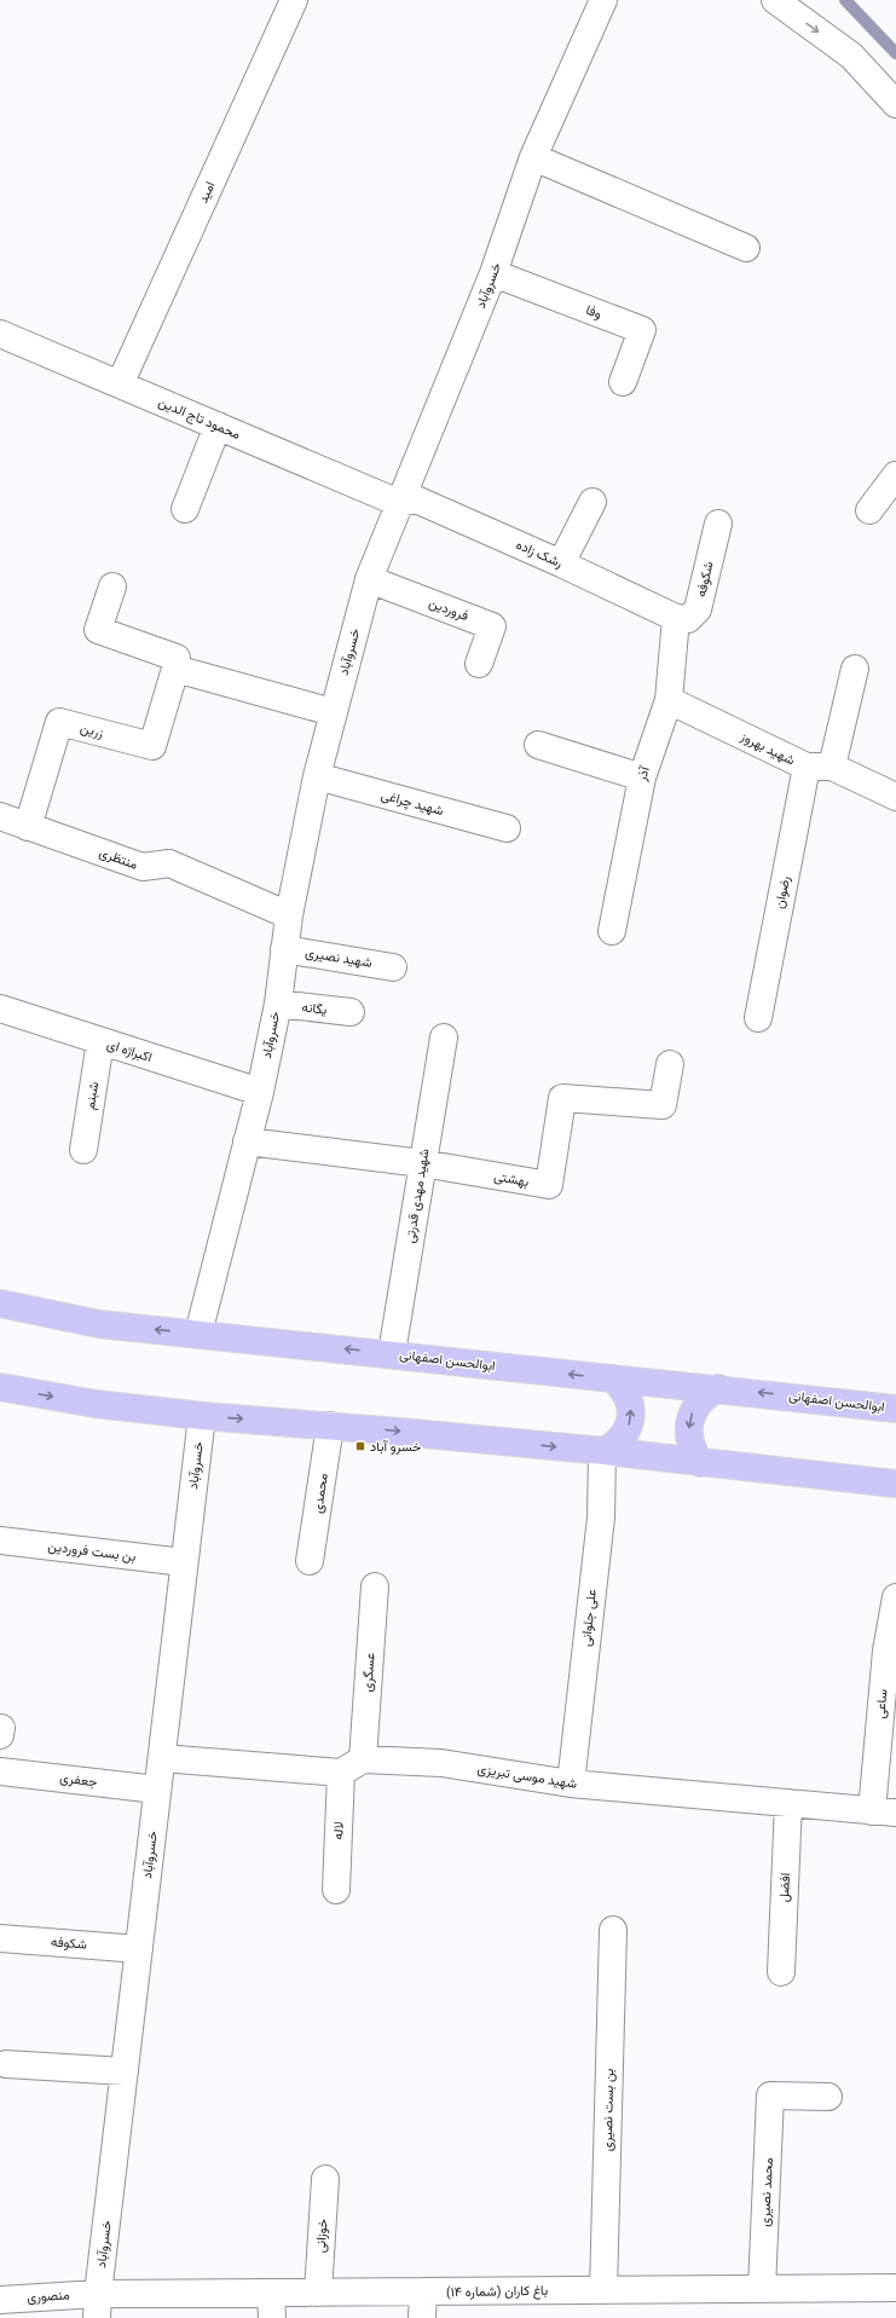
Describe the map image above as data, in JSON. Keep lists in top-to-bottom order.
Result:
{
  "streets": {
    "main road": ["ابوالحسن اصفهانی"],
    "street": [
      "امید",
      "خسروآباد",
      "وفا",
      "محمود تاج الدین",
      "رشک زاده",
      "شکوفه",
      "فروردین",
      "زرین",
      "شهید بهروز",
      "آذر",
      "شهید چراغی",
      "منتظری",
      "رضوان",
      "شهید نصیری",
      "یگانه",
      "اکبراژه ای",
      "شبنم",
      "بهشتی",
      "شهید مهدی قدرتی",
      "محمدی",
      "بن بست فروردین",
      "علی جلوانی",
      "عسگری",
      "ساعی",
      "شهید موسی تبریزی",
      "جعفری",
      "لاله",
      "افضل",
      "بن بست نصیری",
      "محمد نصیری",
      "خوزانی",
      "باغ کاران (شماره ۱۴)",
      "منصوری"
    ]
  },
  "crossings": [
    ["امید", "محمود تاج الدین"],
    ["خسروآباد", "وفا"],
    ["خسروآباد", "محمود تاج الدین"],
    ["خسروآباد", "رشک زاده"],
    ["خسروآباد", "شکوفه"],
    ["خسروآباد", "فروردین"],
    ["خسروآباد", "شهید چراغی"],
    ["خسروآباد", "منتظری"],
    ["خسروآباد", "شهید نصیری"],
    ["خسروآباد", "یگانه"],
    ["خسروآباد", "اکبراژه ای"],
    ["خسروآباد", "بهشتی"],
    ["خسروآباد", "ابوالحسن اصفهانی"],
    ["خسروآباد", "بن بست فروردین"],
    ["خسروآباد", "شهید موسی تبریزی"],
    ["خسروآباد", "جعفری"],
    ["خسروآباد", "باغ کاران (شماره ۱۴)"],
    ["خسروآباد", "منصوری"],
    ["محمود تاج الدین", "رشک زاده"],
    ["رشک زاده", "شکوفه"],
    ["رشک زاده", "آذر"],
    ["شکوفه", "آذر"],
    ["زرین", "منتظری"],
    ["شهید بهروز", "آذر"],
    ["شهید بهروز", "رضوان"],
    ["اکبراژه ای", "شبنم"],
    ["بهشتی", "شهید مهدی قدرتی"],
    ["شهید مهدی قدرتی", "ابوالحسن اصفهانی"],
    ["علی جلوانی", "شهید موسی تبریزی"],
    ["عسگری", "شهید موسی تبریزی"],
    ["عسگری", "لاله"],
    ["ساعی", "شهید موسی تبریزی"],
    ["شهید موسی تبریزی", "لاله"],
    ["شهید موسی تبریزی", "افضل"],
    ["بن بست نصیری", "باغ کاران (شماره ۱۴)"],
    ["محمد نصیری", "باغ کاران (شماره ۱۴)"],
    ["خوزانی", "باغ کاران (شماره ۱۴)"],
    ["باغ کاران (شماره ۱۴)", "منصوری"]
  ],
  "places": {
    "transit": ["خسرو آباد"]
  }
}
